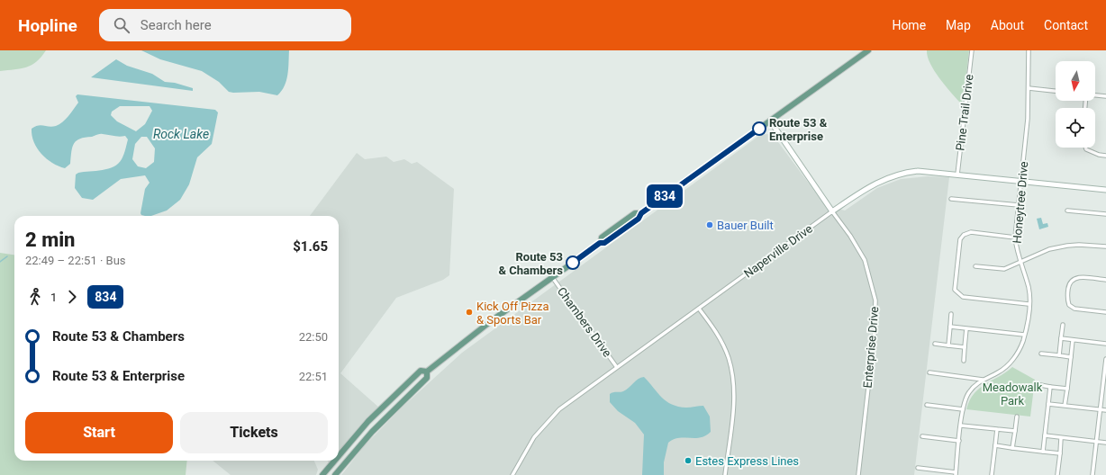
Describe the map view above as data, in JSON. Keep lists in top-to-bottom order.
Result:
{
  "streets": {
    "street": [
      "Pine Trail Drive",
      "Honeytree Drive",
      "Naperville Drive",
      "Chambers Drive",
      "Enterprise Drive"
    ]
  },
  "crossings": [
    ["Pine Trail Drive", "Naperville Drive"],
    ["Honeytree Drive", "Naperville Drive"],
    ["Naperville Drive", "Chambers Drive"],
    ["Naperville Drive", "Enterprise Drive"]
  ],
  "water": ["Rock Lake"],
  "parks": ["Meadowalk Park"],
  "places": [
    "Route 53 & Enterprise",
    "Bauer Built",
    "Route 53 & Chambers",
    "Kick Off Pizza & Sports Bar",
    "Estes Express Lines"
  ],
  "lines": ["bus line 834"],
  "north": "bottom",
  "page": {
    "header": "Hopline",
    "search": "Search here",
    "nav": [
      "Home",
      "Map",
      "About",
      "Contact"
    ],
    "on_map": "834",
    "heading": ["2 min", "22:49 – 22:51 · Bus", "$1.65"],
    "legs": ["1", "834"],
    "list": [
      {
        "name": "Route 53 & Chambers",
        "value": "22:50"
      },
      {
        "name": "Route 53 & Enterprise",
        "value": "22:51"
      }
    ],
    "buttons": ["Start", "Tickets"]
  }
}
